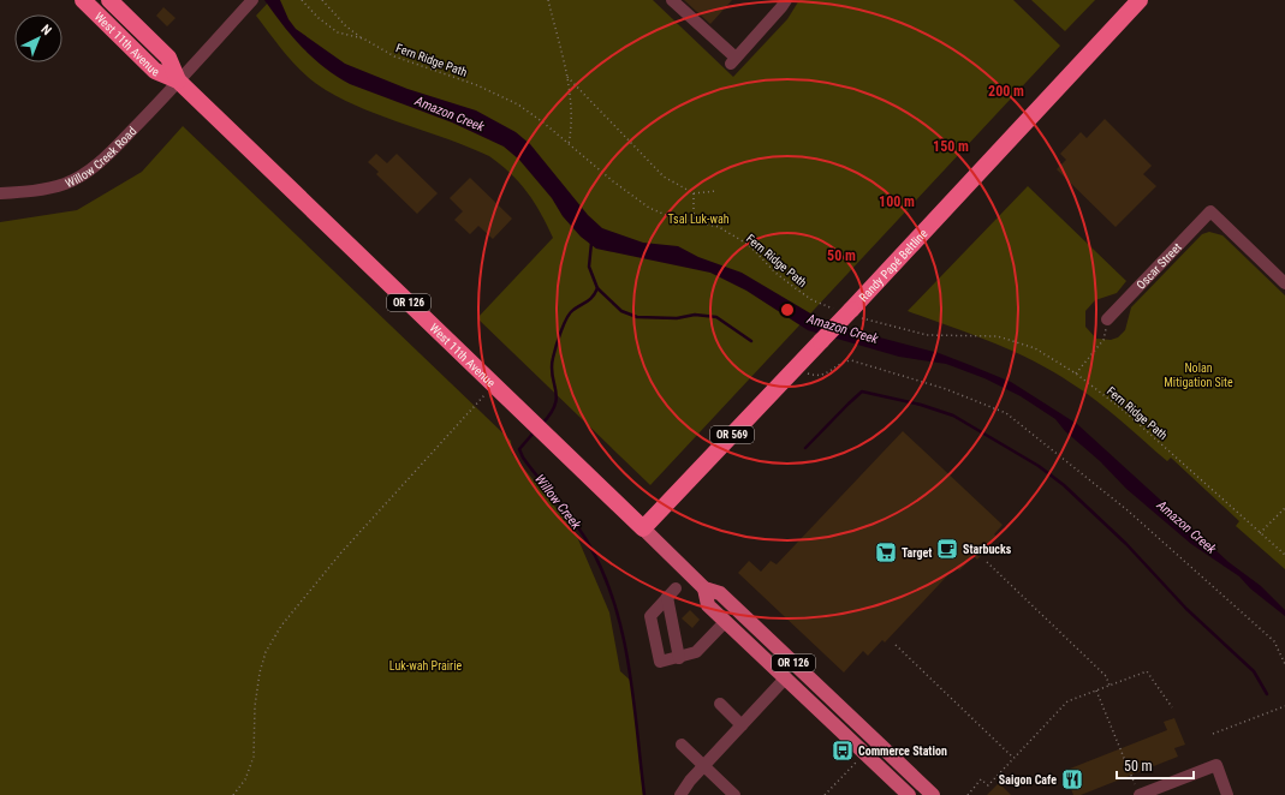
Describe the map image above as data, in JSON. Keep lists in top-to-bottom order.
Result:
{
  "streets": {
    "highway": [
      "West 11th Avenue",
      "Randy Papé Beltline",
      "OR 126",
      "OR 569"
    ],
    "street": ["Willow Creek Road", "Oscar Street"],
    "path": ["Fern Ridge Path"]
  },
  "crossings": [
    ["West 11th Avenue", "Willow Creek Road"],
    ["West 11th Avenue", "Randy Papé Beltline"],
    ["Fern Ridge Path", "Randy Papé Beltline"]
  ],
  "water": ["Amazon Creek", "Willow Creek"],
  "parks": ["Tsal Luk-wah", "Nolan Mitigation Site", "Luk-wah Prairie"],
  "places": {
    "cafe": ["Starbucks"],
    "supermarket": ["Target"],
    "bus stop": ["Commerce Station"],
    "restaurant": ["Saigon Cafe"]
  },
  "scale_bar": "50 m",
  "north": "top right",
  "rings": [
    "200 m",
    "150 m",
    "100 m",
    "50 m"
  ]
}
